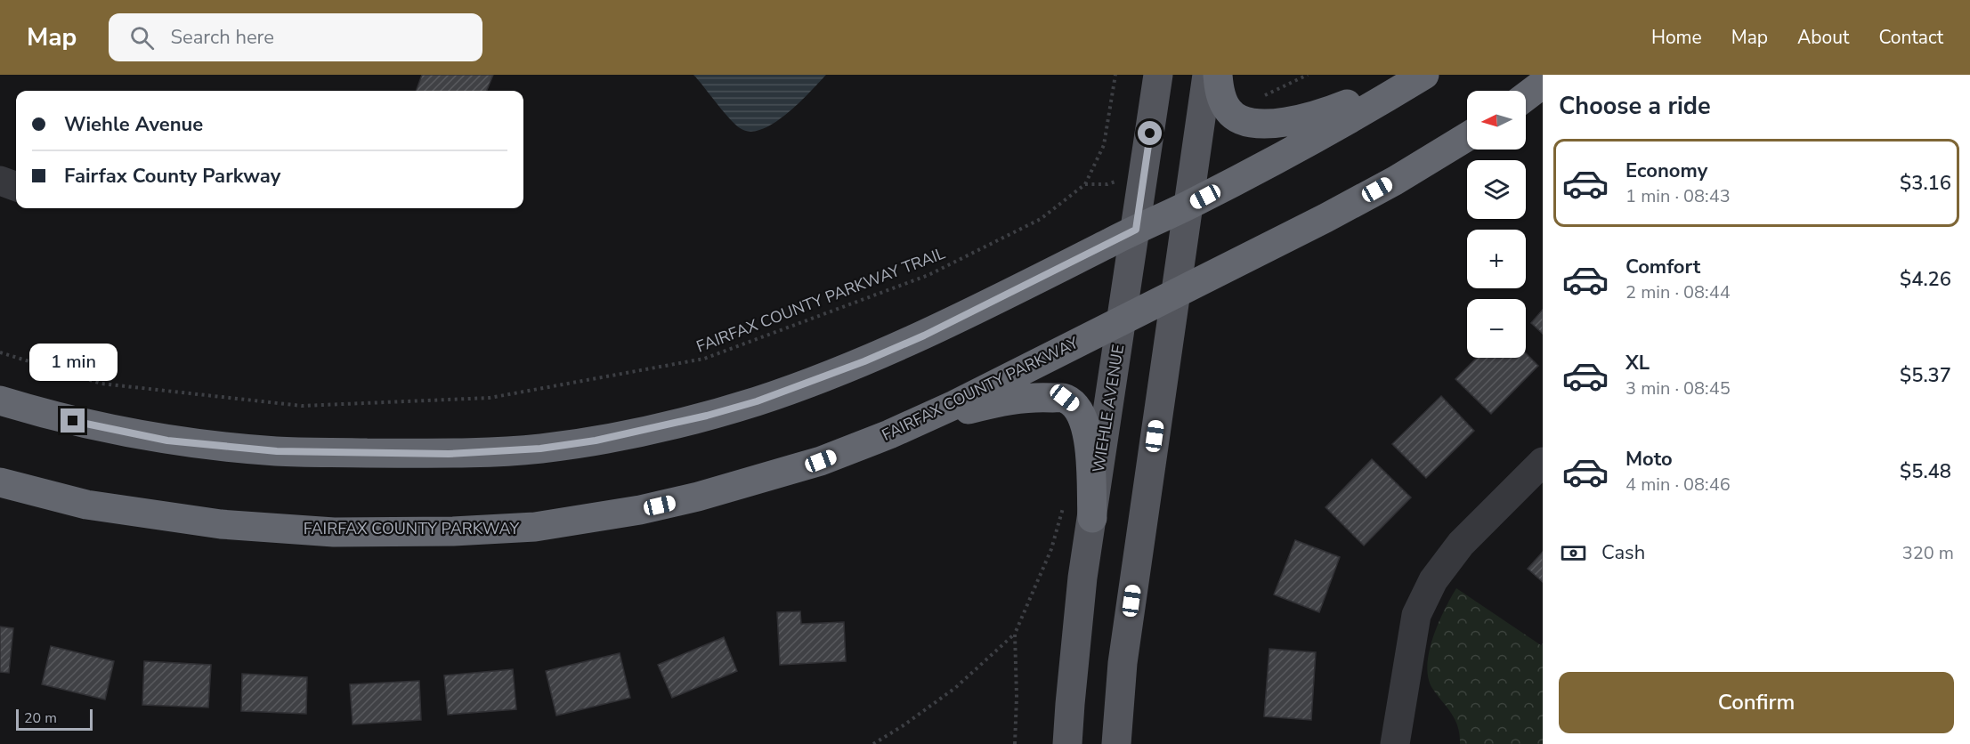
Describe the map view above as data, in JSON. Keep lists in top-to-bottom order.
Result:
{
  "streets": {
    "highway": ["FAIRFAX COUNTY PARKWAY"],
    "main road": ["WIEHLE AVENUE"],
    "path": ["FAIRFAX COUNTY PARKWAY TRAIL"]
  },
  "crossings": [
    ["FAIRFAX COUNTY PARKWAY", "WIEHLE AVENUE"]
  ],
  "scale_bar": "20 m",
  "north": "left",
  "page": {
    "header": "Map",
    "search": "Search here",
    "nav": [
      "Home",
      "Map",
      "About",
      "Contact"
    ],
    "heading": "Choose a ride",
    "map_buttons": ["+", "−"],
    "banner": ["Wiehle Avenue", "Fairfax County Parkway"],
    "list": [
      {
        "name": "Economy",
        "note": "1 min · 08:43",
        "value": "$3.16"
      },
      {
        "name": "Comfort",
        "note": "2 min · 08:44",
        "value": "$4.26"
      },
      {
        "name": "XL",
        "note": "3 min · 08:45",
        "value": "$5.37"
      },
      {
        "name": "Moto",
        "note": "4 min · 08:46",
        "value": "$5.48"
      }
    ],
    "bubble": "1 min",
    "pay": ["Cash", "320 m"],
    "buttons": "Confirm",
    "scale": "20 m"
  }
}
